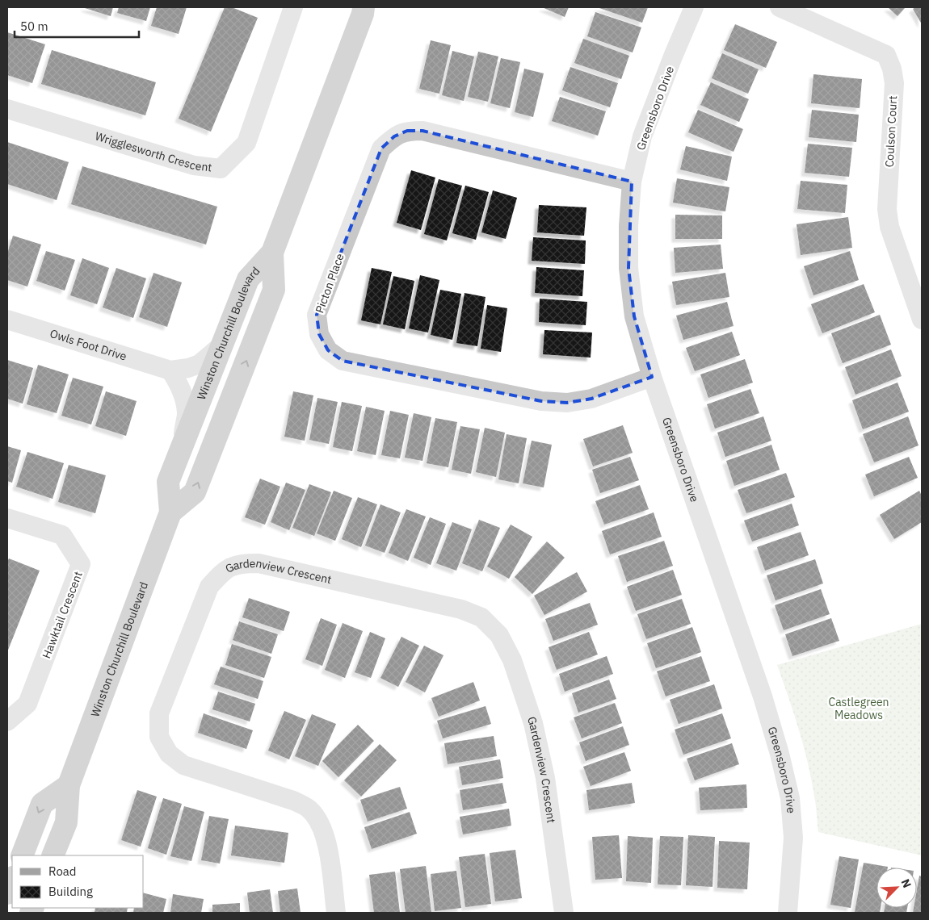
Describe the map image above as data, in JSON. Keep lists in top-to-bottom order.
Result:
{
  "streets": {
    "main road": ["Winston Churchill Boulevard"],
    "street": [
      "Greensboro Drive",
      "Coulson Court",
      "Wrigglesworth Crescent",
      "Picton Place",
      "Owls Foot Drive",
      "Gardenview Crescent",
      "Hawktail Crescent"
    ]
  },
  "crossings": [
    ["Greensboro Drive", "Picton Place"],
    ["Winston Churchill Boulevard", "Owls Foot Drive"]
  ],
  "parks": ["Castlegreen Meadows"],
  "legend": ["Road", "Building"],
  "scale_bar": "50 m",
  "north": "top right"
}
